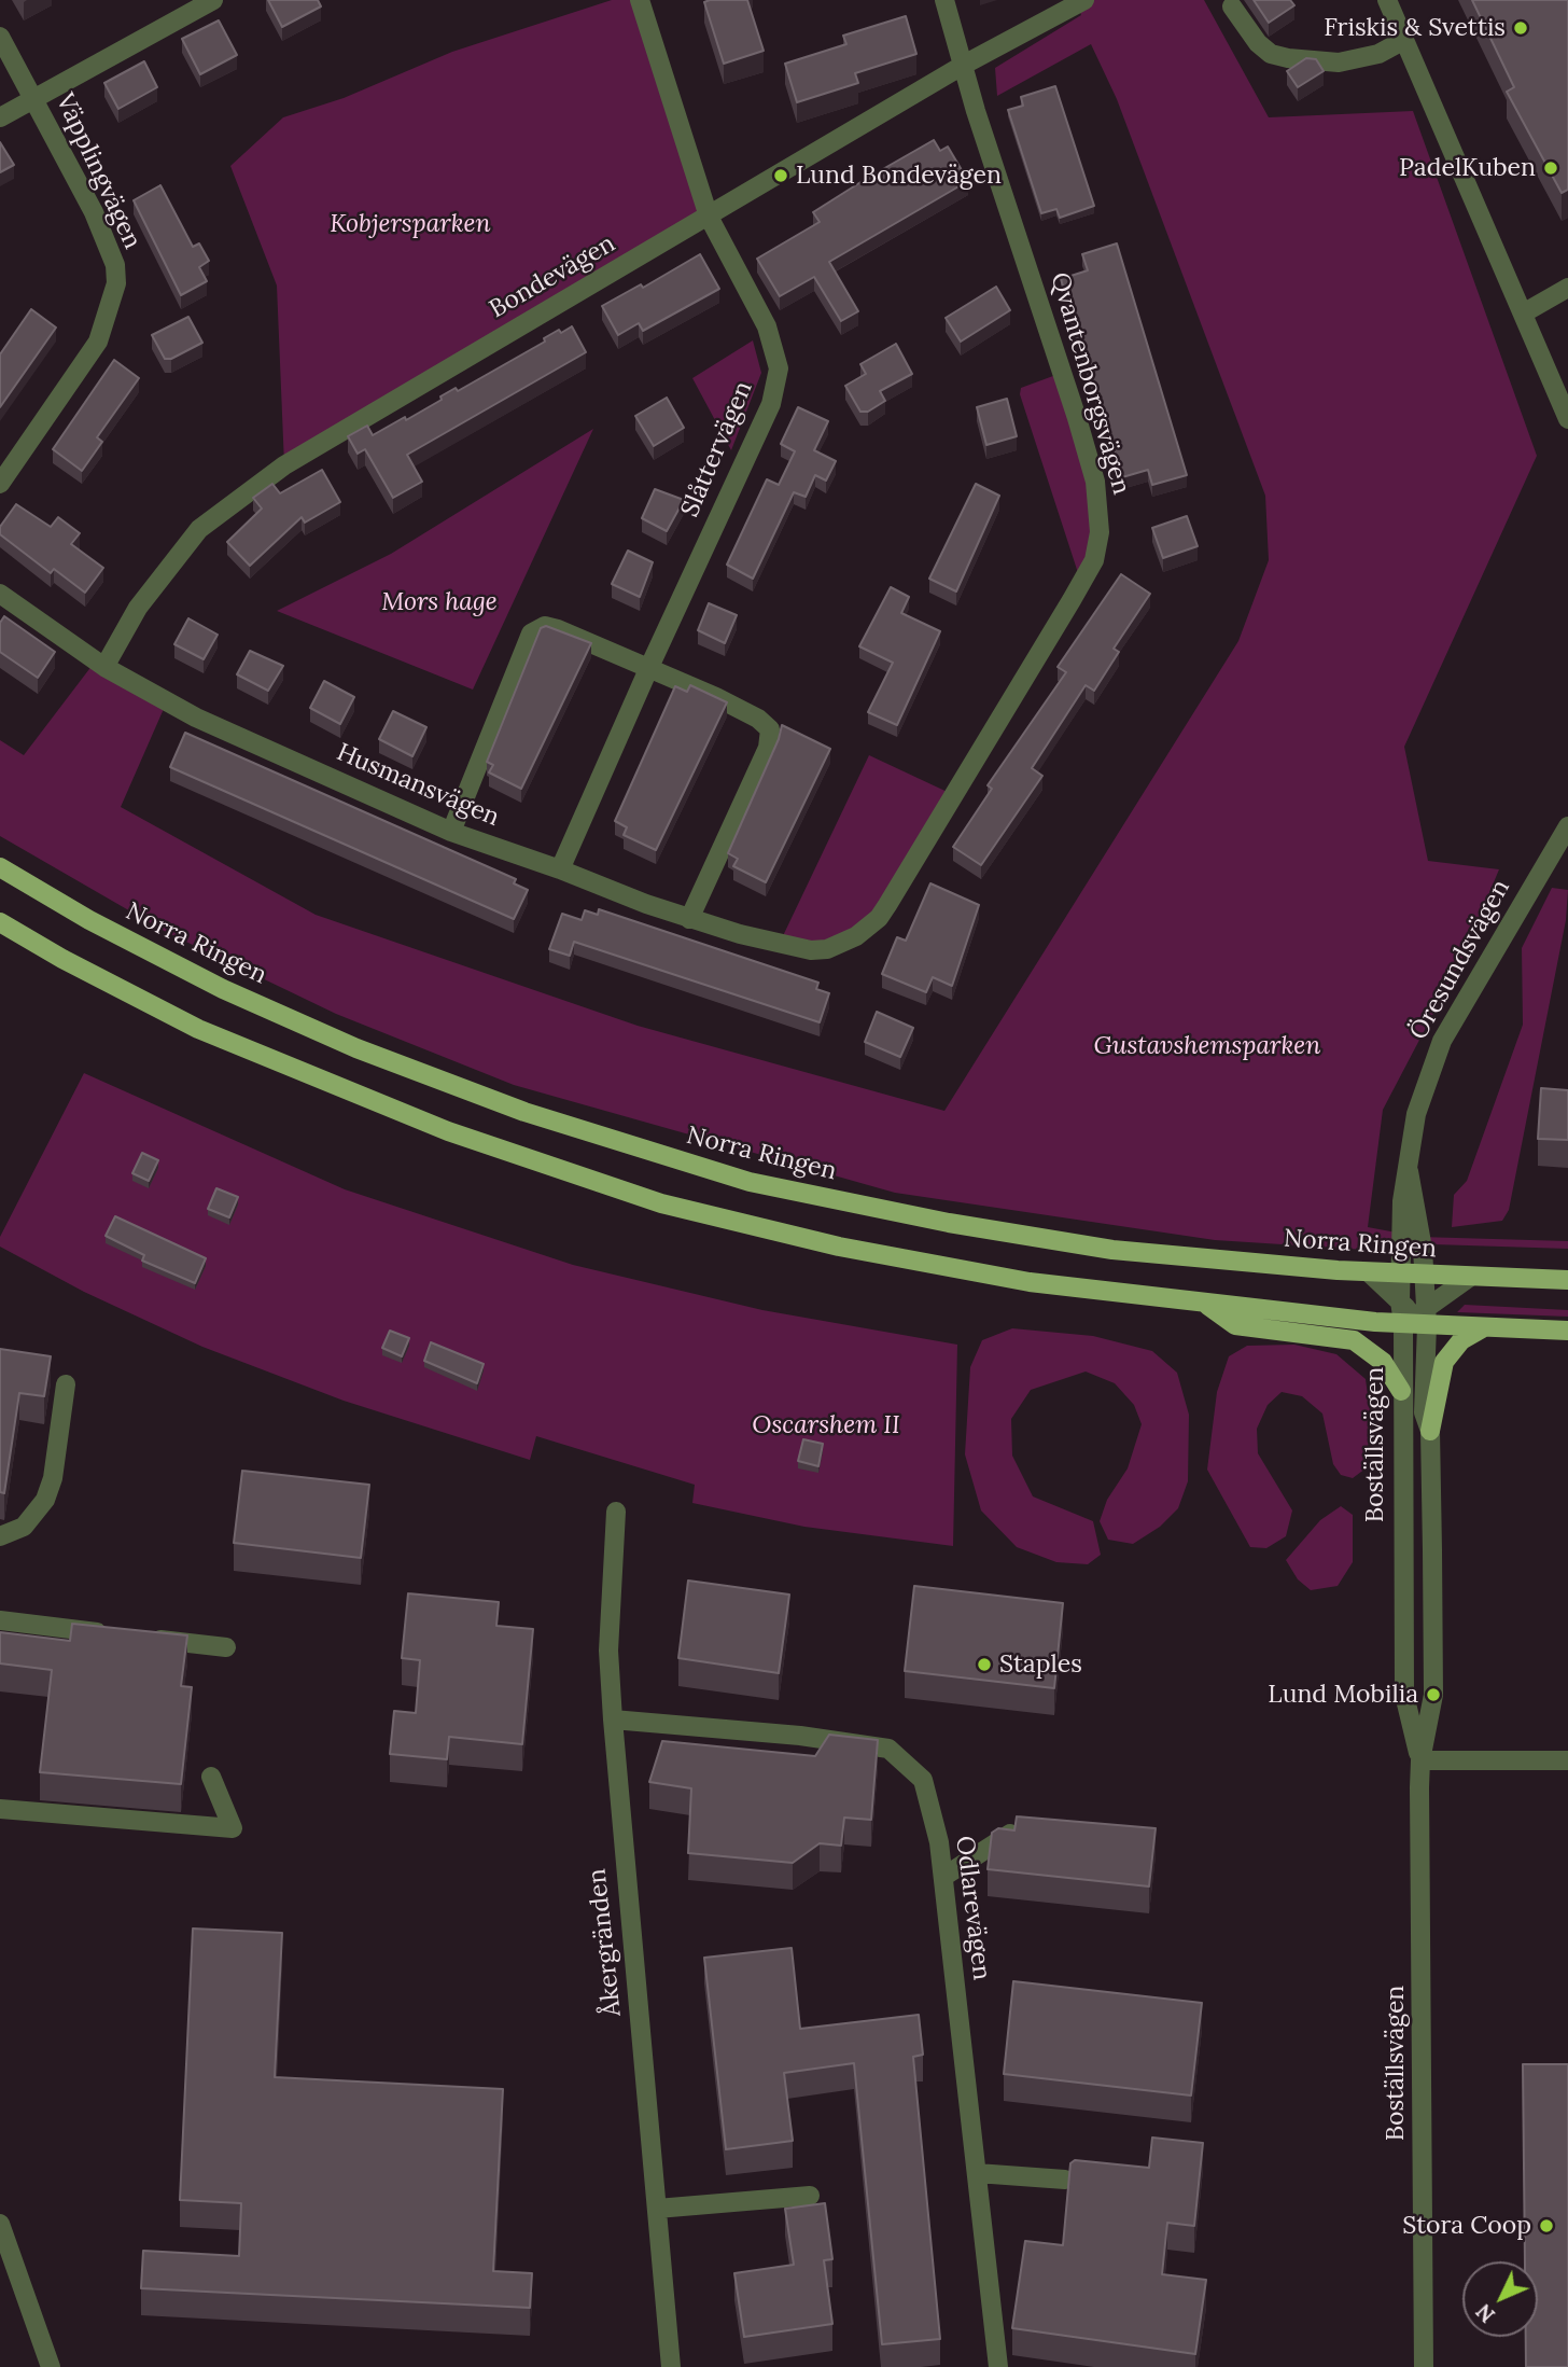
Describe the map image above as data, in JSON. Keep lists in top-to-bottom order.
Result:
{
  "streets": {
    "main road": ["Norra Ringen"],
    "street": [
      "Väpplingvägen",
      "Bondevägen",
      "Qvantenborgsvägen",
      "Slåttervägen",
      "Husmansvägen",
      "Öresundsvägen",
      "Boställsvägen",
      "Odlarevägen",
      "Åkergränden"
    ]
  },
  "crossings": [
    ["Bondevägen", "Qvantenborgsvägen"],
    ["Bondevägen", "Slåttervägen"],
    ["Bondevägen", "Husmansvägen"],
    ["Qvantenborgsvägen", "Husmansvägen"],
    ["Slåttervägen", "Husmansvägen"],
    ["Norra Ringen", "Öresundsvägen"],
    ["Öresundsvägen", "Boställsvägen"],
    ["Odlarevägen", "Åkergränden"]
  ],
  "parks": [
    "Kobjersparken",
    "Mors hage",
    "Gustavshemsparken",
    "Oscarshem II"
  ],
  "places": [
    "Friskis & Svettis",
    "PadelKuben",
    "Lund Bondevägen",
    "Staples",
    "Lund Mobilia",
    "Stora Coop"
  ],
  "north": "bottom left"
}
